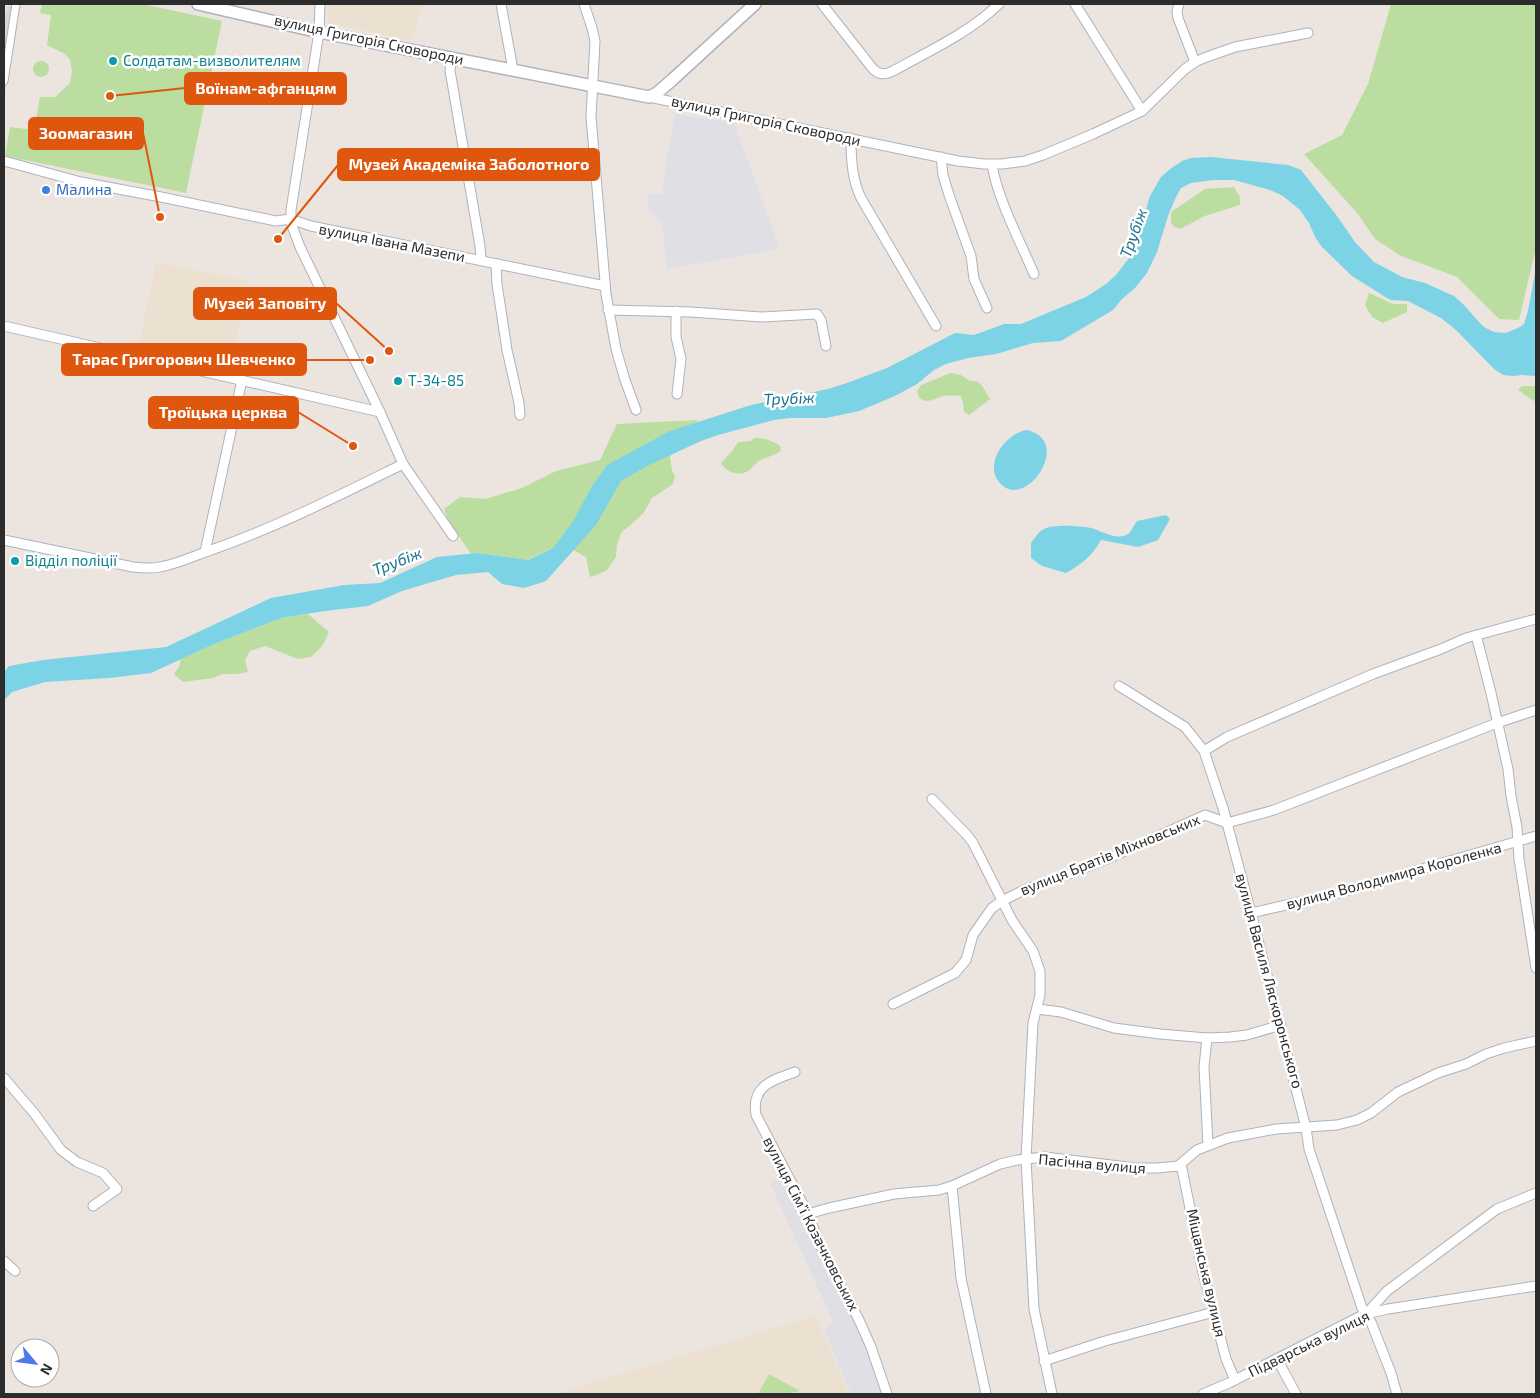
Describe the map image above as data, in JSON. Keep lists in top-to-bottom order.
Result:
{
  "streets": {
    "street": [
      "вулиця Григорія Сковороди",
      "вулиця Івана Мазепи",
      "вулиця Братів Міхновських",
      "вулиця Володимира Короленка",
      "вулиця Василя Ляскоронського",
      "Пасічна вулиця",
      "вулиця Сімʼї Козачковських",
      "Міщанська вулиця",
      "Підварська вулиця"
    ]
  },
  "crossings": [
    ["вулиця Братів Міхновських", "вулиця Василя Ляскоронського"],
    ["вулиця Володимира Короленка", "вулиця Василя Ляскоронського"],
    ["вулиця Василя Ляскоронського", "Пасічна вулиця"],
    ["вулиця Василя Ляскоронського", "Підварська вулиця"],
    ["Пасічна вулиця", "вулиця Сімʼї Козачковських"],
    ["Пасічна вулиця", "Міщанська вулиця"],
    ["Міщанська вулиця", "Підварська вулиця"]
  ],
  "water": ["Трубіж"],
  "places": [
    "Солдатам-визволителям",
    "Воїнам-афганцям",
    "Малина",
    "Зоомагазин",
    "Музей Академіка Заболотного",
    "Музей Заповіту",
    "Тарас Григорович Шевченко",
    "Т-34-85",
    "Троїцька церква",
    "Відділ поліції"
  ],
  "north": "bottom right"
}
